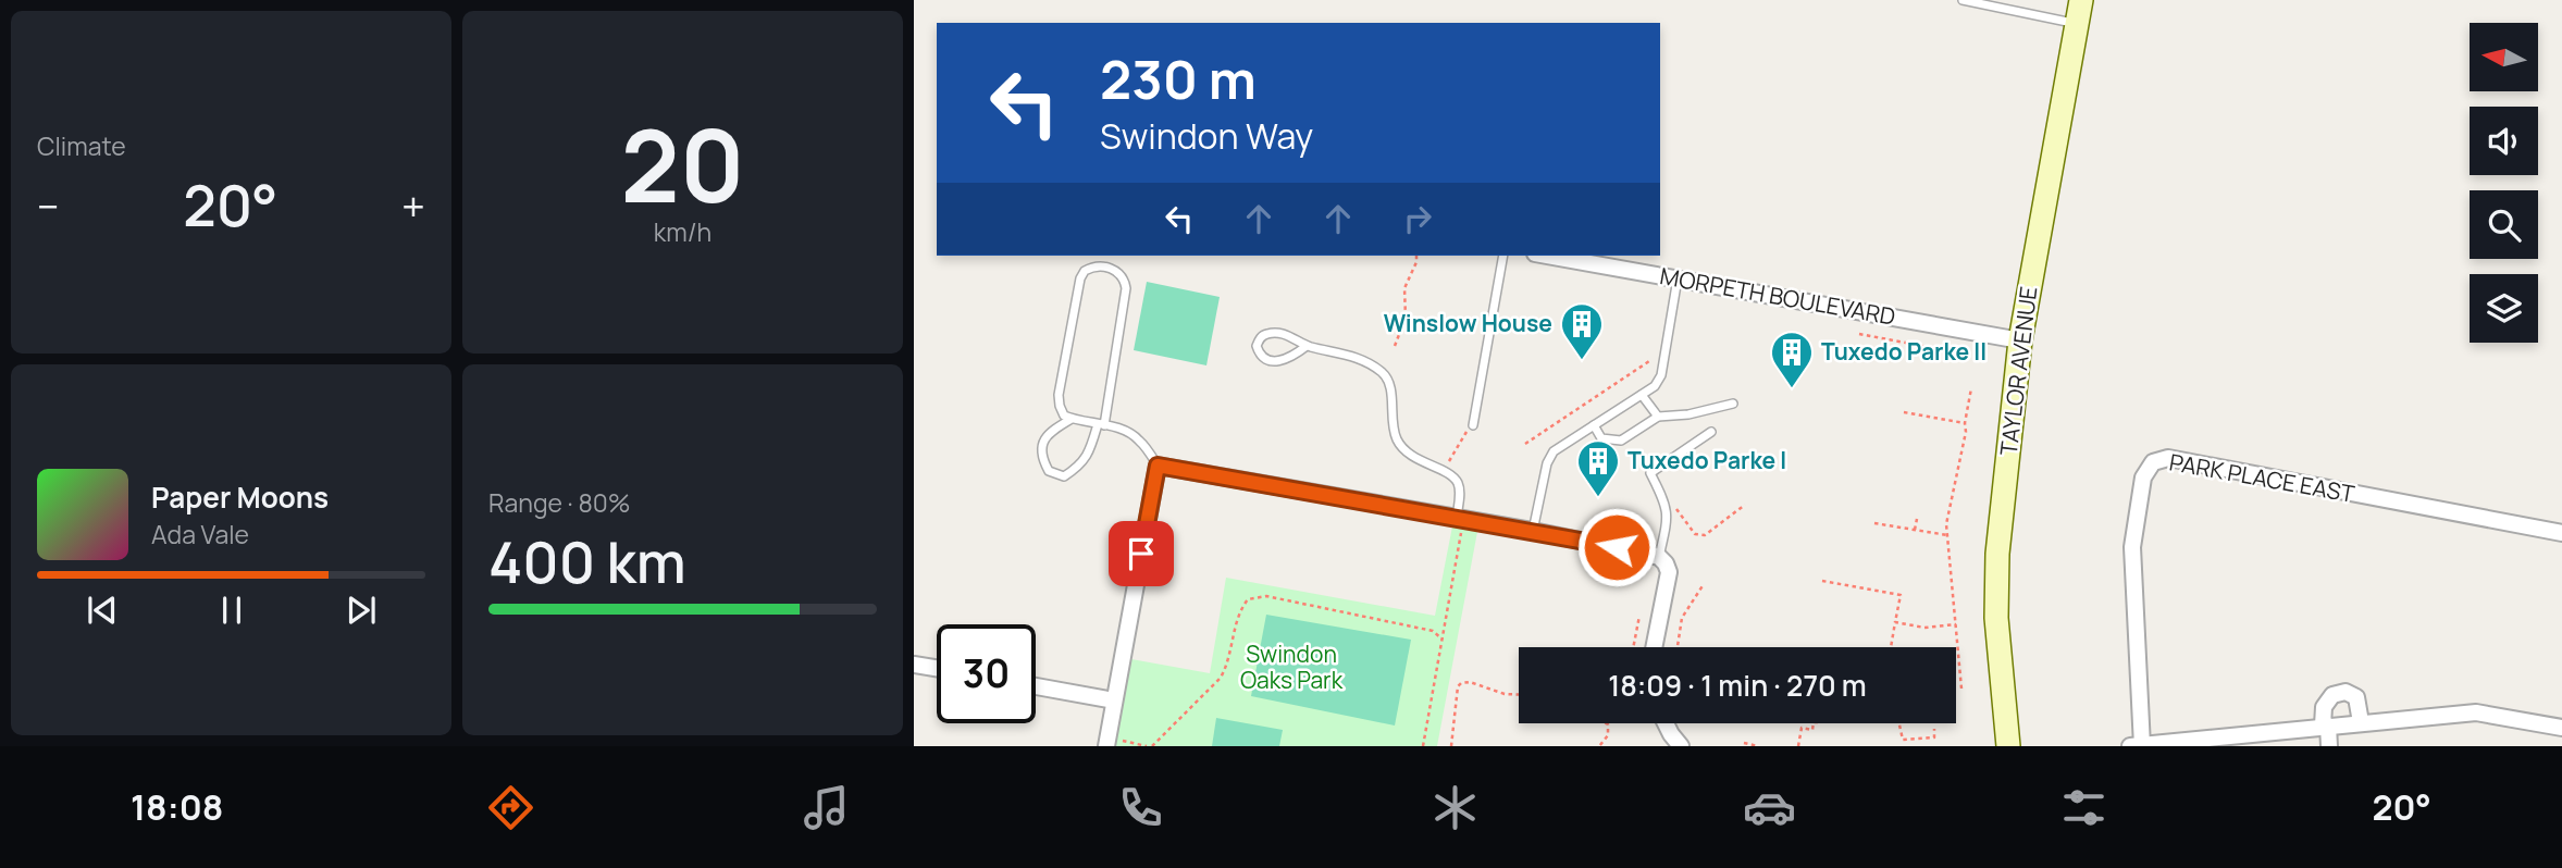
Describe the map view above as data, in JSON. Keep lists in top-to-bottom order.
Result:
{
  "streets": {
    "street": ["MORPETH BOULEVARD", "TAYLOR AVENUE", "PARK PLACE EAST"]
  },
  "crossings": [
    ["MORPETH BOULEVARD", "TAYLOR AVENUE"]
  ],
  "parks": ["Swindon Oaks Park"],
  "places": {
    "building": ["Winslow House", "Tuxedo Parke II", "Tuxedo Parke I"]
  },
  "north": "left",
  "page": {
    "tile": [
      "Climate",
      ["20", "km/h"],
      ["Range · 80%", "400 km"]
    ],
    "turn": ["230 m", "Swindon Way"],
    "heat": ["−", "20°", "+"],
    "song": ["Paper Moons", "Ada Vale"],
    "limit": "30",
    "trip": "18:09 · 1 min · 270 m",
    "tabs": ["18:08", "20°"]
  }
}
